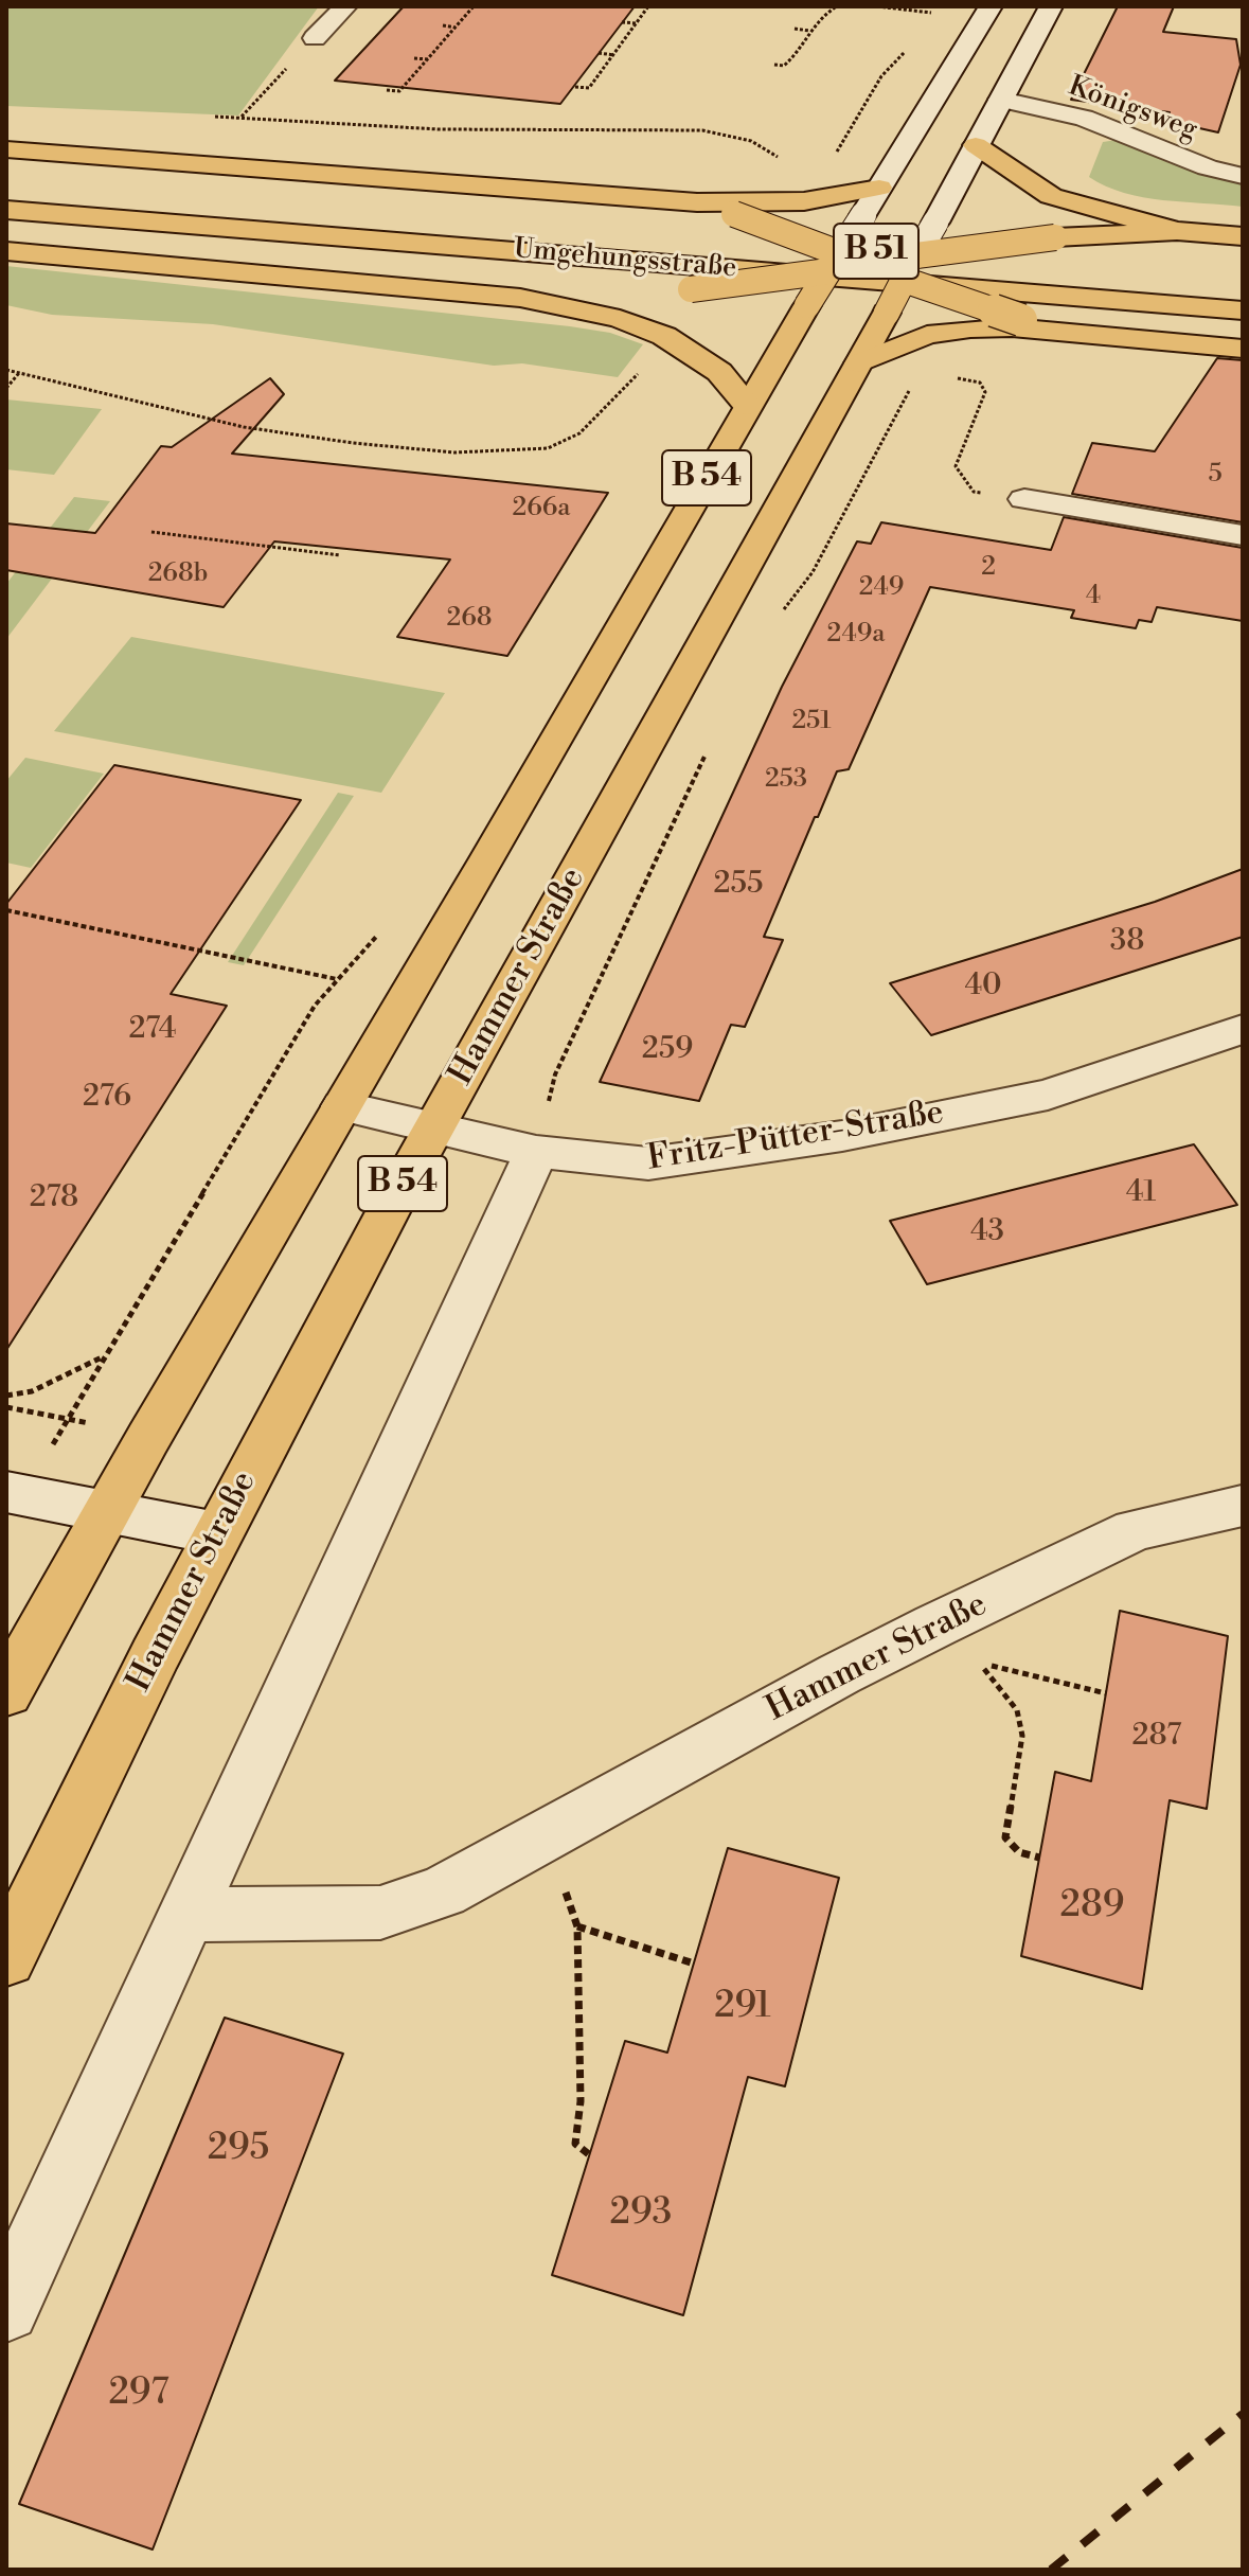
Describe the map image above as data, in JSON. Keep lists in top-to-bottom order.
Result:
{
  "streets": {
    "main road": [
      "B 51",
      "Umgehungsstraße",
      "B 54",
      "Hammer Straße"
    ],
    "street": ["Königsweg", "Fritz-Pütter-Straße"]
  },
  "crossings": [
    ["Königsweg", "Hammer Straße"],
    ["Umgehungsstraße", "Hammer Straße"],
    ["B 54", "Fritz-Pütter-Straße"],
    ["Hammer Straße", "Fritz-Pütter-Straße"]
  ],
  "house_numbers": [
    "5",
    "266a",
    "2",
    "268b",
    "249",
    "4",
    "268",
    "249a",
    "251",
    "253",
    "255",
    "38",
    "40",
    "274",
    "259",
    "276",
    "41",
    "278",
    "43",
    "287",
    "289",
    "291",
    "295",
    "293",
    "297"
  ]
}
